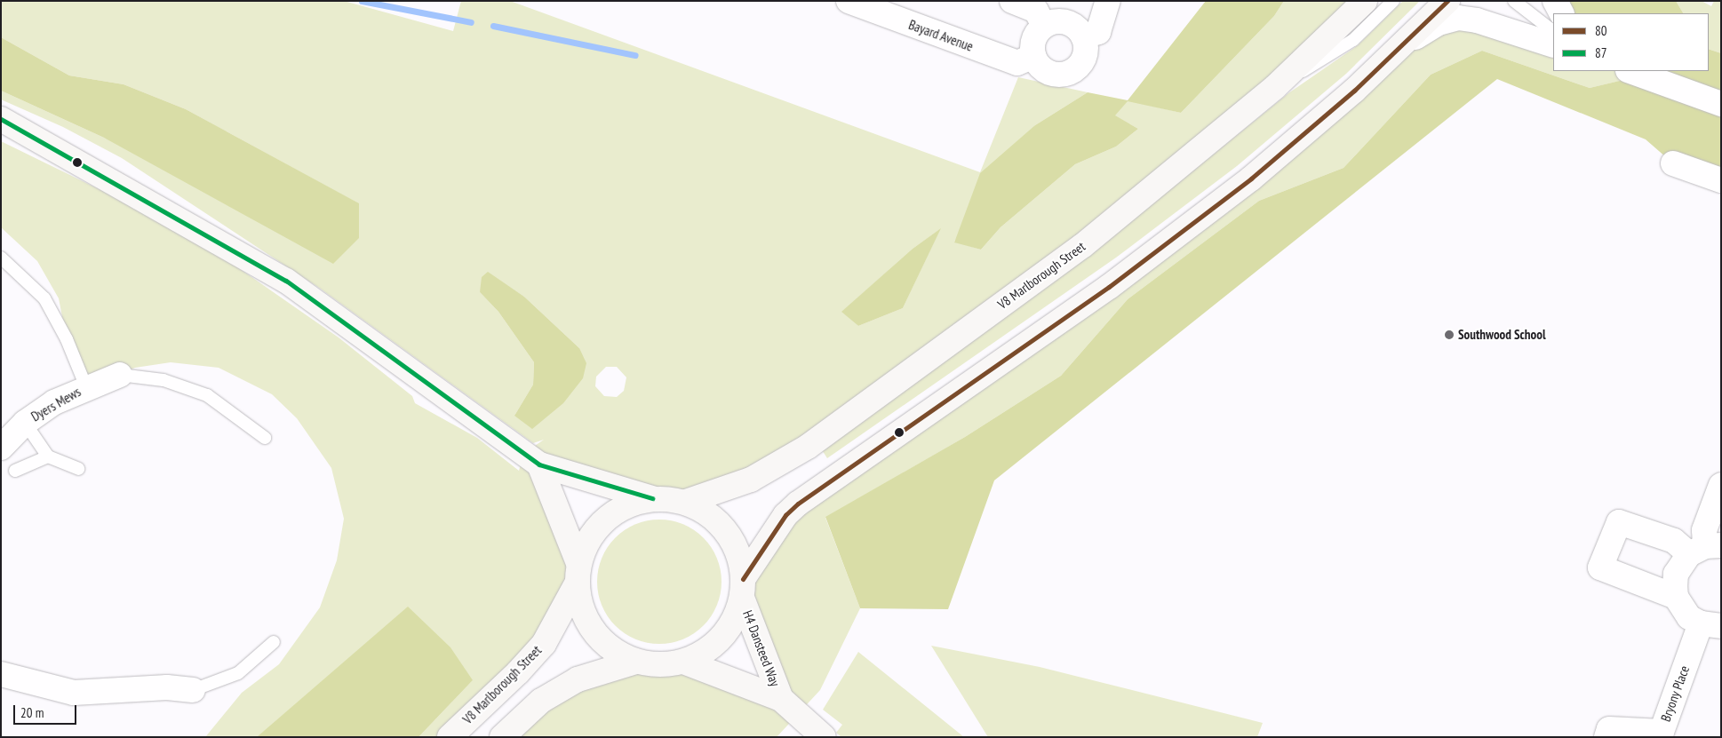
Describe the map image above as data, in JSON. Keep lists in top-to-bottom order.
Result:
{
  "streets": {
    "main road": ["V8 Marlborough Street", "H4 Dansteed Way"],
    "street": ["Bayard Avenue", "Dyers Mews", "Bryony Place"]
  },
  "crossings": [
    ["V8 Marlborough Street", "H4 Dansteed Way"]
  ],
  "places": ["Southwood School"],
  "lines": ["transit line 80", "transit line 87"],
  "legend": ["80", "87"],
  "scale_bar": "20 m"
}
